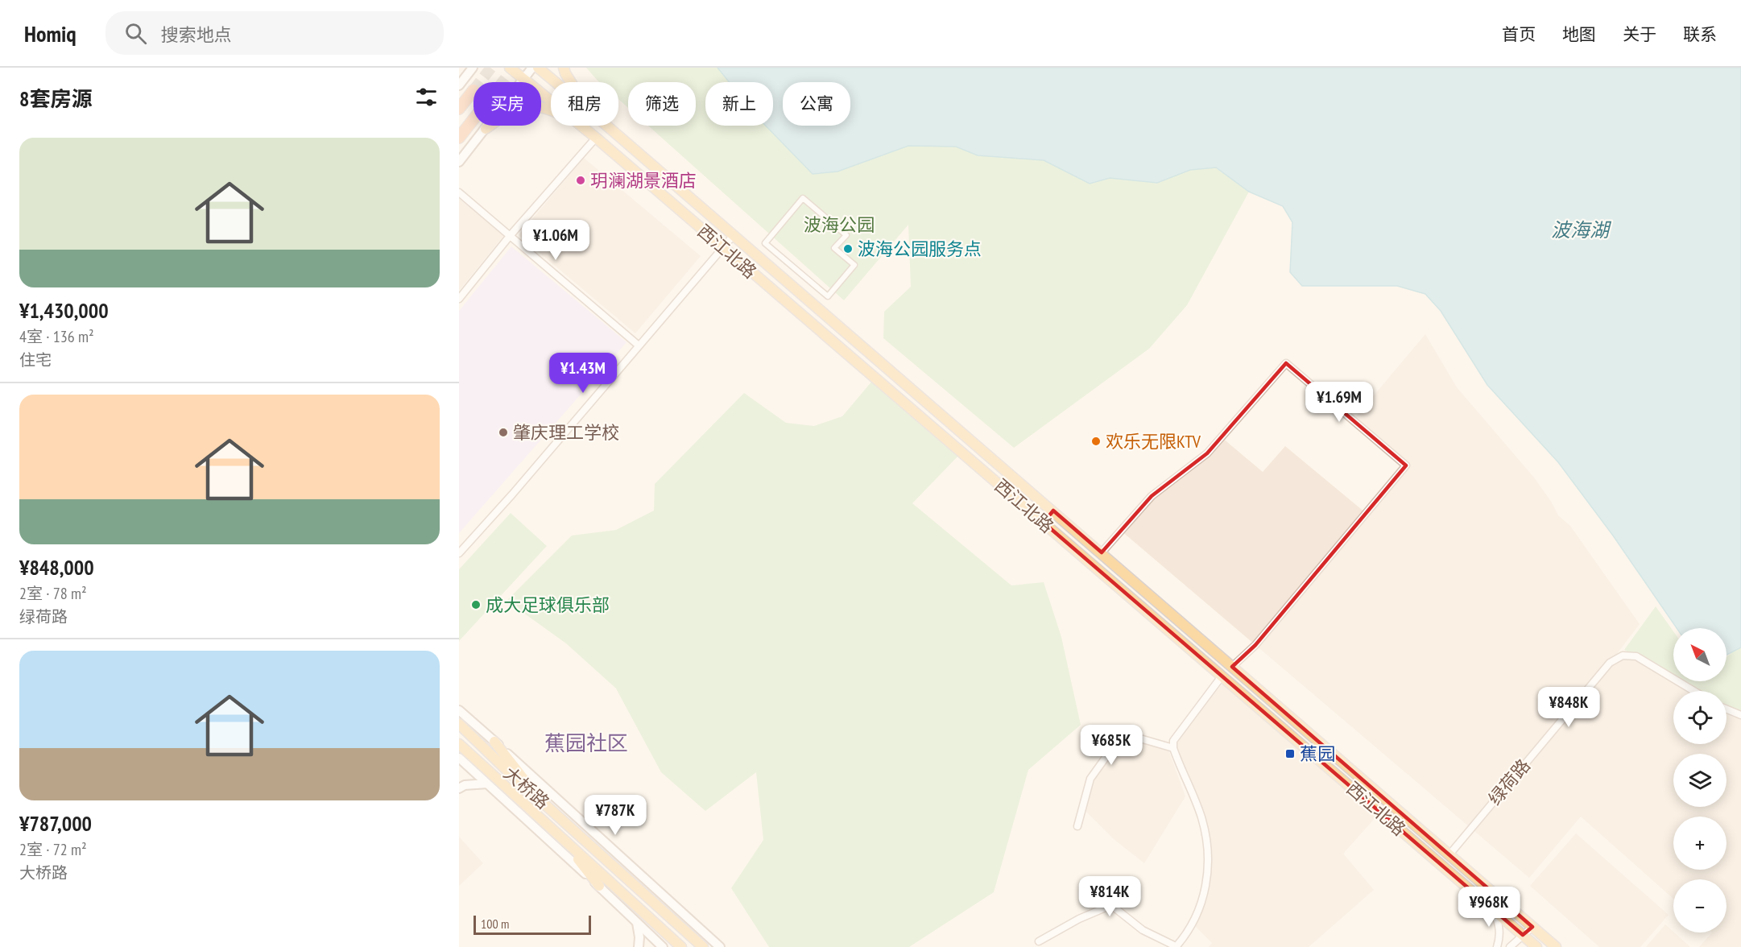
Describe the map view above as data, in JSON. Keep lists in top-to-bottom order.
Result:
{
  "streets": {
    "main road": ["西江北路", "大桥路"],
    "street": ["绿荷路"]
  },
  "crossings": [
    ["西江北路", "绿荷路"]
  ],
  "districts": ["蕉园社区"],
  "water": ["波海湖"],
  "parks": ["波海公园"],
  "places": {
    "other": [
      "玥澜湖景酒店",
      "波海公园服务点",
      "肇庆理工学校",
      "欢乐无限KTV",
      "成大足球俱乐部"
    ],
    "transit": ["蕉园"]
  },
  "scale_bar": "100 m",
  "north": "top left",
  "page": {
    "header": "Homiq",
    "search": "搜索地点",
    "nav": [
      "首页",
      "地图",
      "关于",
      "联系"
    ],
    "heading": "8套房源",
    "chip": [
      "买房",
      "租房",
      "筛选",
      "新上",
      "公寓"
    ],
    "list": [
      {
        "name": "¥1,430,000",
        "note": "4室 · 136 m² · 住宅"
      },
      {
        "name": "¥848,000",
        "note": "2室 · 78 m² · 绿荷路"
      },
      {
        "name": "¥787,000",
        "note": "2室 · 72 m² · 大桥路"
      }
    ],
    "price": [
      "¥1.06M",
      "¥1.43M",
      "¥1.69M",
      "¥848K",
      "¥685K",
      "¥787K",
      "¥814K",
      "¥968K"
    ],
    "map_buttons": ["+", "−"],
    "scale": "100 m"
  }
}
